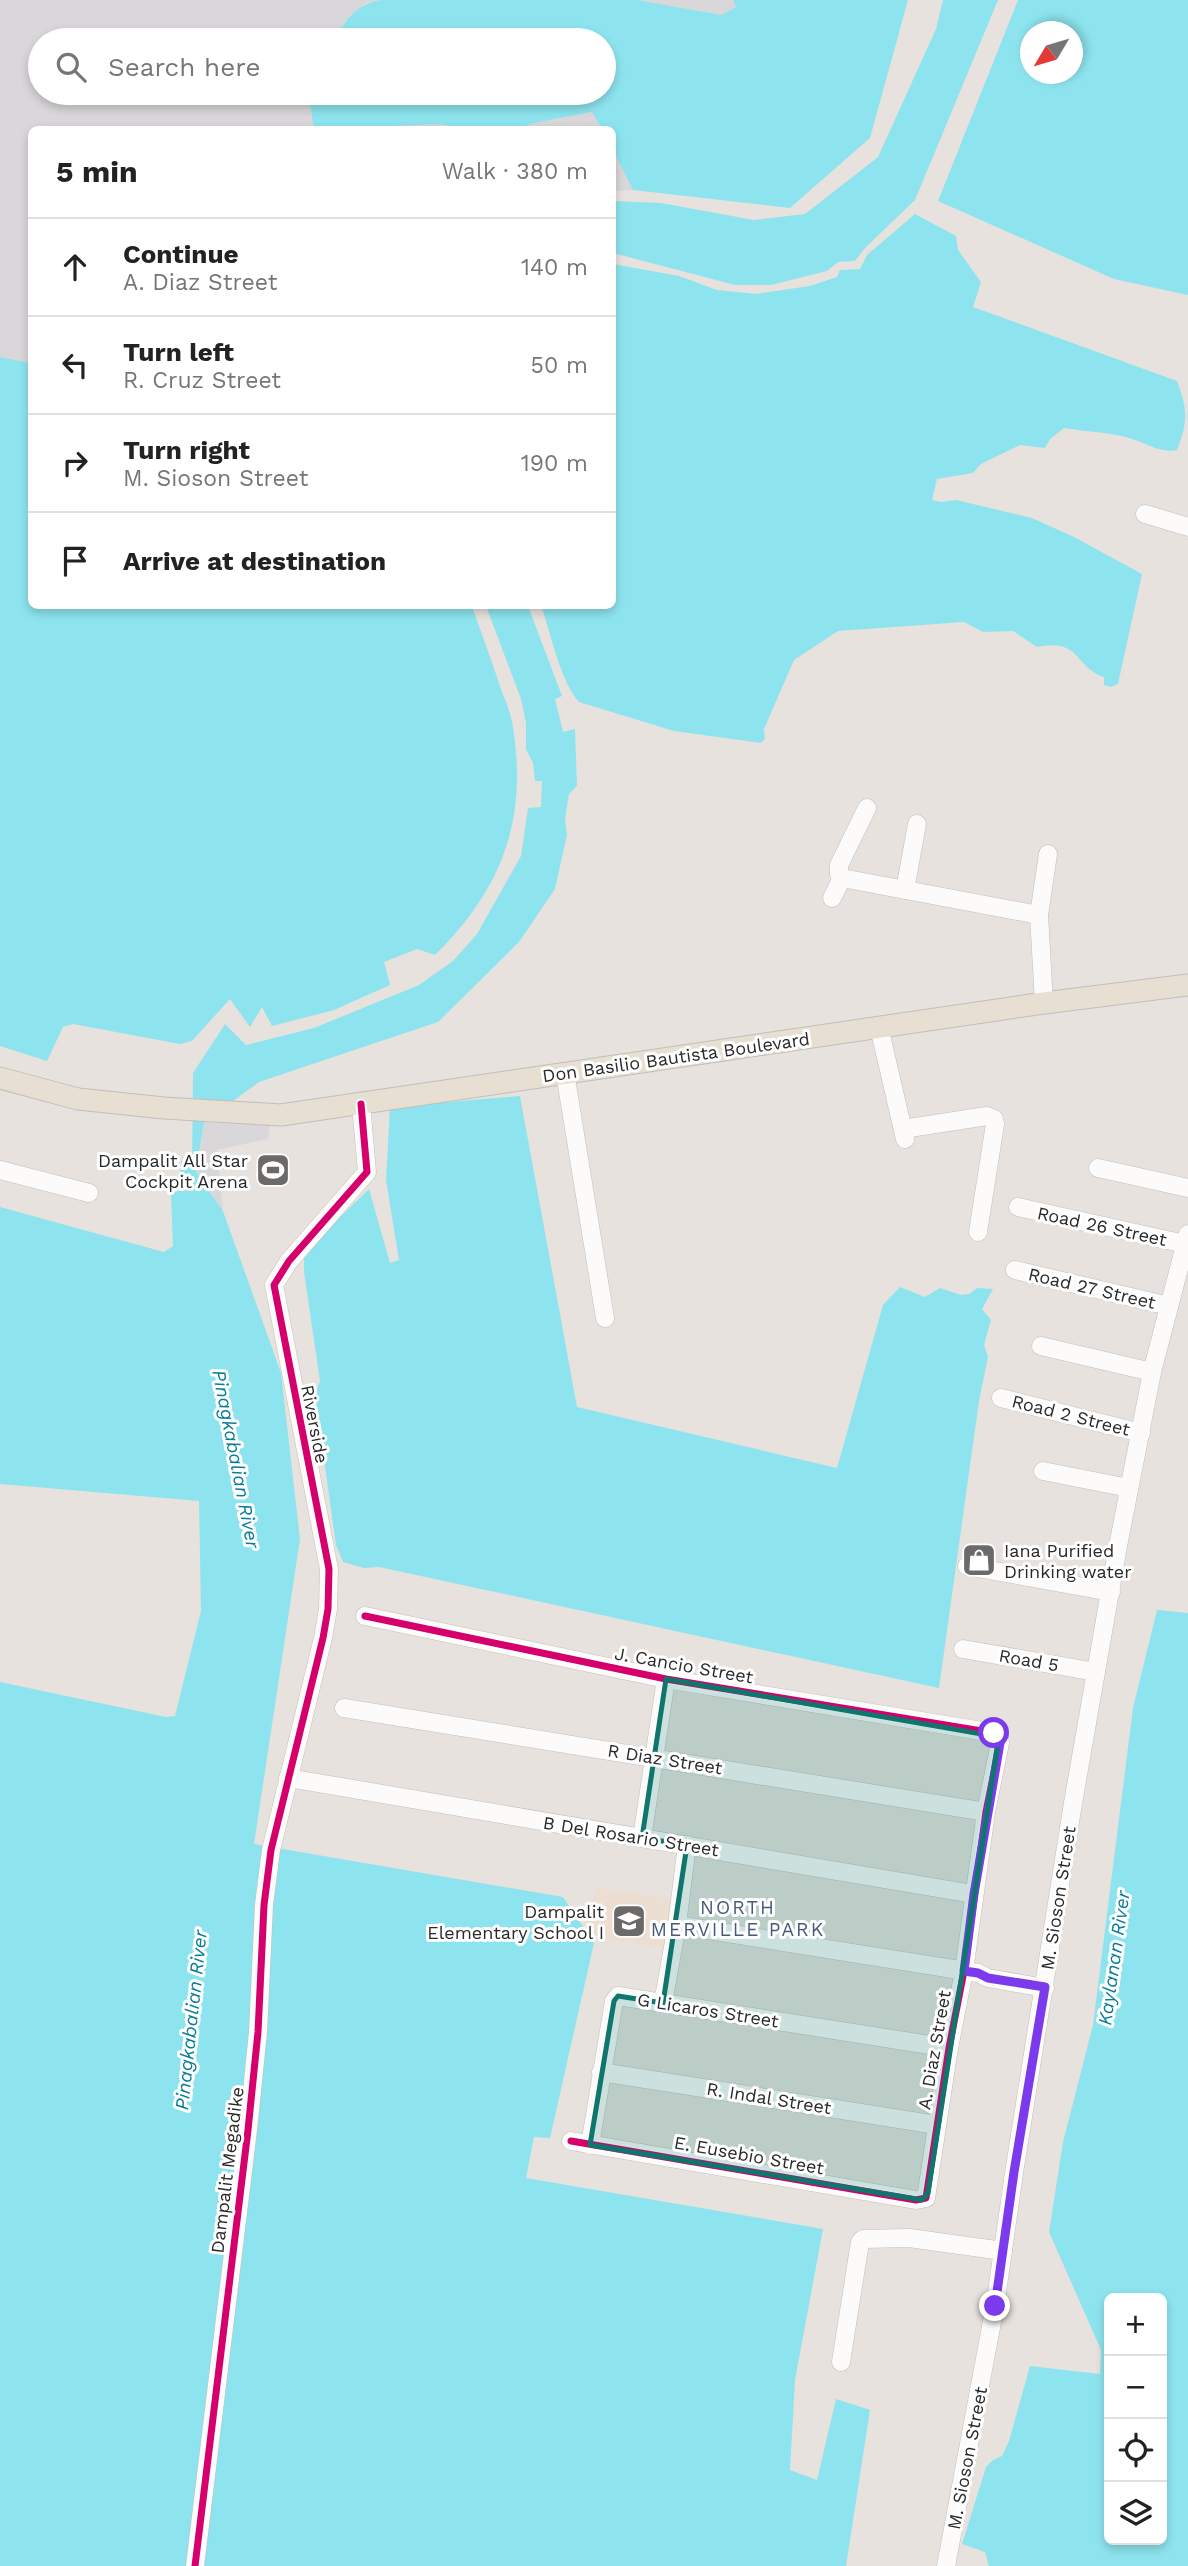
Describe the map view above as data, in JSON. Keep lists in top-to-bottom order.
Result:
{
  "streets": {
    "main road": ["Don Basilio Bautista Boulevard"],
    "street": [
      "Road 26 Street",
      "Road 27 Street",
      "Road 2 Street",
      "Riverside",
      "Road 5",
      "J. Cancio Street",
      "R Diaz Street",
      "B Del Rosario Street",
      "M. Sioson Street",
      "G Licaros Street",
      "A. Diaz Street",
      "R. Indal Street",
      "E. Eusebio Street",
      "Dampalit Megadike"
    ]
  },
  "crossings": [
    ["Don Basilio Bautista Boulevard", "Riverside"],
    ["Road 26 Street", "M. Sioson Street"],
    ["Road 27 Street", "M. Sioson Street"],
    ["Road 2 Street", "M. Sioson Street"],
    ["Riverside", "B Del Rosario Street"],
    ["Riverside", "Dampalit Megadike"],
    ["Road 5", "M. Sioson Street"],
    ["J. Cancio Street", "A. Diaz Street"],
    ["R Diaz Street", "A. Diaz Street"],
    ["B Del Rosario Street", "A. Diaz Street"],
    ["B Del Rosario Street", "Dampalit Megadike"],
    ["G Licaros Street", "A. Diaz Street"],
    ["G Licaros Street", "R. Indal Street"],
    ["G Licaros Street", "E. Eusebio Street"],
    ["A. Diaz Street", "R. Indal Street"],
    ["A. Diaz Street", "E. Eusebio Street"]
  ],
  "districts": ["NORTH MERVILLE PARK"],
  "water": ["Pinagkabalian River", "Kaylanan River"],
  "places": {
    "sports": ["Dampalit All Star Cockpit Arena"],
    "shop": ["Iana Purified Drinking water"],
    "school or university": ["Dampalit Elementary School I"]
  },
  "north": "bottom left",
  "page": {
    "search": "Search here",
    "heading": ["5 min", "Walk · 380 m"],
    "list": [
      ["Continue", "A. Diaz Street", "140 m"],
      ["Turn left", "R. Cruz Street", "50 m"],
      ["Turn right", "M. Sioson Street", "190 m"],
      "Arrive at destination"
    ],
    "map_buttons": ["+", "−"]
  }
}
